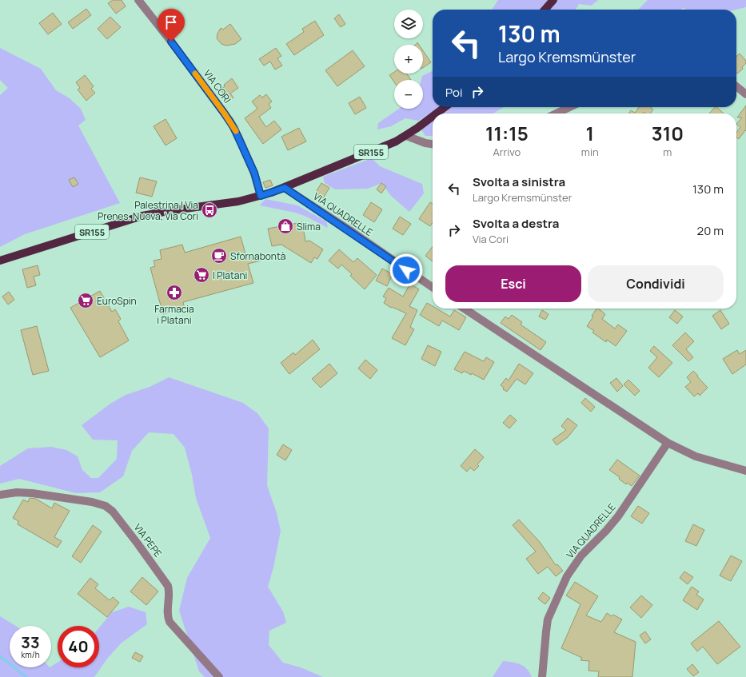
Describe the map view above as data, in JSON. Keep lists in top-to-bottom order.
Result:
{
  "streets": {
    "main road": ["SR155"],
    "street": ["VIA CORI", "VIA QUADRELLE", "VIA PEPE"]
  },
  "crossings": [
    ["VIA CORI", "SR155"],
    ["SR155", "VIA QUADRELLE"]
  ],
  "places": {
    "bus stop": ["Palestrina | Via Prenes. Nuova, Via Cori"],
    "shop": ["Slima"],
    "cafe": ["Sfornabontà"],
    "supermarket": ["I Platani", "EuroSpin"],
    "pharmacy": ["Farmacia i Platani"]
  },
  "page": {
    "map_buttons": ["+", "−"],
    "turn": ["130 m", "Largo Kremsmünster"],
    "then": "Poi",
    "eta": [
      "11:15",
      "Arrivo",
      "1",
      "min",
      "310",
      "m"
    ],
    "list": [
      {
        "name": "Svolta a sinistra",
        "note": "Largo Kremsmünster",
        "value": "130 m"
      },
      {
        "name": "Svolta a destra",
        "note": "Via Cori",
        "value": "20 m"
      }
    ],
    "buttons": ["Esci", "Condividi"],
    "speed": "33 km/h",
    "limit": "40"
  }
}
